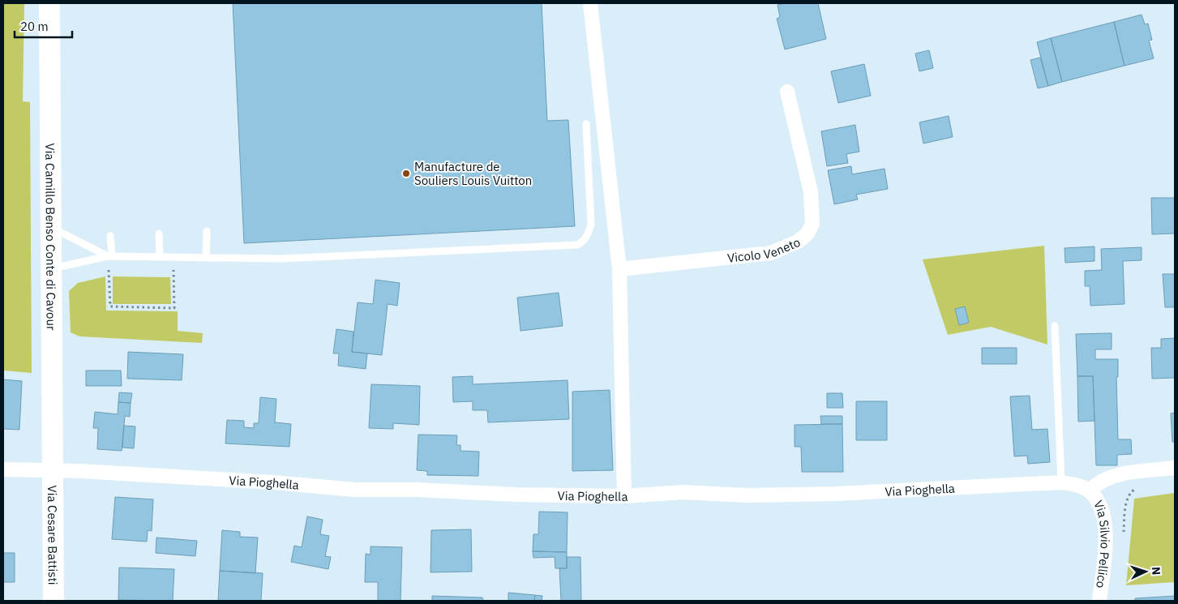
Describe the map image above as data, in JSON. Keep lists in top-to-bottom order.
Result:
{
  "streets": {
    "street": [
      "Via Camillo Benso Conte di Cavour",
      "Vicolo Veneto",
      "Via Pioghella",
      "Via Cesare Battisti",
      "Via Silvio Pellico"
    ]
  },
  "crossings": [
    ["Via Camillo Benso Conte di Cavour", "Via Pioghella"],
    ["Via Camillo Benso Conte di Cavour", "Via Cesare Battisti"],
    ["Via Pioghella", "Via Cesare Battisti"],
    ["Via Pioghella", "Via Silvio Pellico"]
  ],
  "places": ["Manufacture de Souliers Louis Vuitton"],
  "scale_bar": "20 m",
  "north": "right"
}
